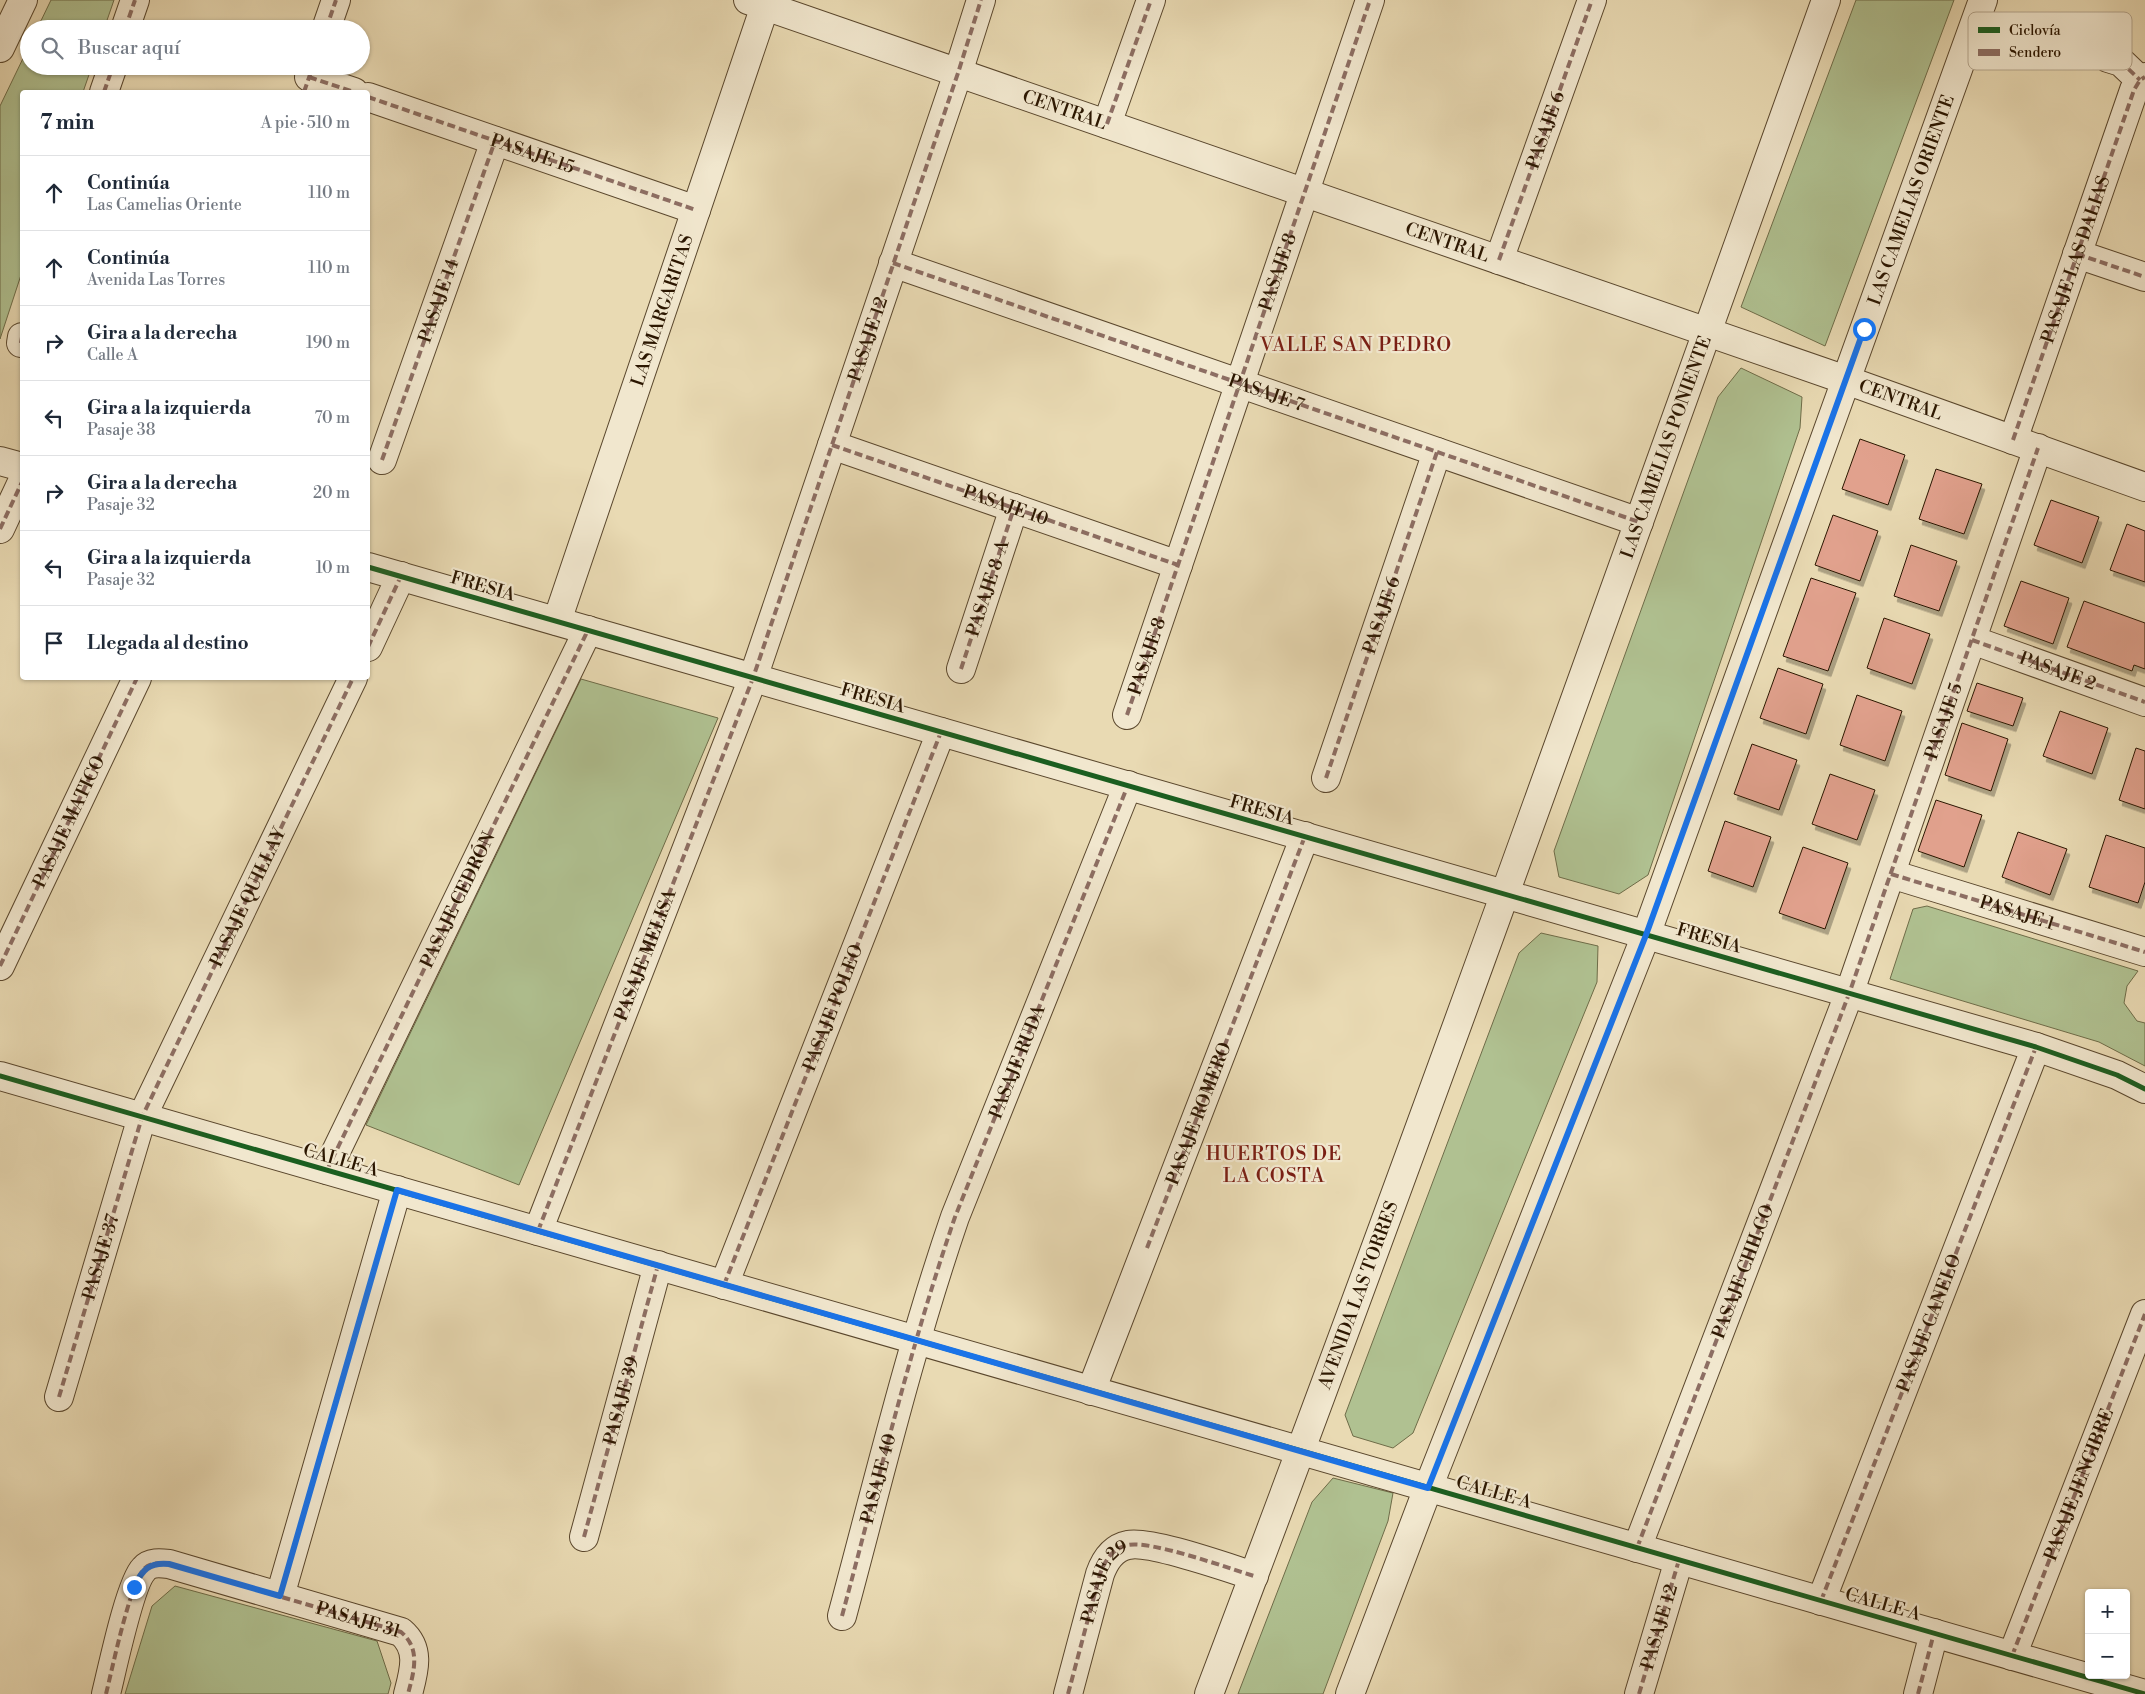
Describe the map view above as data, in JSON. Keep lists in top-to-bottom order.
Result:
{
  "streets": {
    "street": [
      "CENTRAL",
      "PASAJE 6",
      "PASAJE 15",
      "LAS CAMELIAS ORIENTE",
      "PASAJE LAS DALIAS",
      "PASAJE 8",
      "PASAJE 14",
      "LAS MARGARITAS",
      "PASAJE 12",
      "PASAJE 7",
      "LAS CAMELIAS PONIENTE",
      "PASAJE 10",
      "FRESIA",
      "PASAJE 8-A",
      "PASAJE 2",
      "PASAJE 5",
      "PASAJE MATICO",
      "PASAJE QUILLAY",
      "PASAJE CEDRÓN",
      "PASAJE 1",
      "PASAJE MELISA",
      "PASAJE POLEO",
      "PASAJE RUDA",
      "PASAJE ROMERO",
      "CALLE A",
      "PASAJE 37",
      "PASAJE CHILCO",
      "AVENIDA LAS TORRES",
      "PASAJE CANELO",
      "PASAJE 39",
      "PASAJE 40",
      "PASAJE JENGIBRE",
      "PASAJE 29",
      "PASAJE 31"
    ]
  },
  "crossings": [
    ["CENTRAL", "PASAJE 6"],
    ["CENTRAL", "LAS CAMELIAS ORIENTE"],
    ["CENTRAL", "PASAJE LAS DALIAS"],
    ["CENTRAL", "PASAJE 8"],
    ["CENTRAL", "LAS MARGARITAS"],
    ["CENTRAL", "PASAJE 12"],
    ["CENTRAL", "LAS CAMELIAS PONIENTE"],
    ["CENTRAL", "PASAJE 5"],
    ["PASAJE 6", "PASAJE 7"],
    ["PASAJE 15", "PASAJE 14"],
    ["PASAJE 15", "LAS MARGARITAS"],
    ["LAS CAMELIAS ORIENTE", "FRESIA"],
    ["PASAJE LAS DALIAS", "PASAJE 5"],
    ["PASAJE 8", "PASAJE 7"],
    ["PASAJE 8", "PASAJE 10"],
    ["LAS MARGARITAS", "FRESIA"],
    ["PASAJE 12", "PASAJE 7"],
    ["PASAJE 12", "PASAJE 10"],
    ["PASAJE 12", "FRESIA"],
    ["PASAJE 12", "PASAJE MELISA"],
    ["PASAJE 12", "CALLE A"],
    ["PASAJE 7", "LAS CAMELIAS PONIENTE"],
    ["LAS CAMELIAS PONIENTE", "FRESIA"],
    ["LAS CAMELIAS PONIENTE", "AVENIDA LAS TORRES"],
    ["PASAJE 10", "PASAJE 8-A"],
    ["FRESIA", "PASAJE 5"],
    ["FRESIA", "PASAJE CEDRÓN"],
    ["FRESIA", "PASAJE MELISA"],
    ["FRESIA", "PASAJE POLEO"],
    ["FRESIA", "PASAJE RUDA"],
    ["FRESIA", "PASAJE ROMERO"],
    ["FRESIA", "PASAJE CHILCO"],
    ["FRESIA", "AVENIDA LAS TORRES"],
    ["FRESIA", "PASAJE CANELO"],
    ["PASAJE 2", "PASAJE 5"],
    ["PASAJE 5", "PASAJE 1"],
    ["PASAJE 5", "PASAJE CHILCO"],
    ["PASAJE QUILLAY", "CALLE A"],
    ["PASAJE QUILLAY", "PASAJE 37"],
    ["PASAJE CEDRÓN", "CALLE A"],
    ["PASAJE MELISA", "CALLE A"],
    ["PASAJE POLEO", "CALLE A"],
    ["PASAJE RUDA", "CALLE A"],
    ["PASAJE RUDA", "PASAJE 40"],
    ["PASAJE ROMERO", "CALLE A"],
    ["CALLE A", "PASAJE 37"],
    ["CALLE A", "PASAJE CHILCO"],
    ["CALLE A", "AVENIDA LAS TORRES"],
    ["CALLE A", "PASAJE CANELO"],
    ["CALLE A", "PASAJE 39"],
    ["CALLE A", "PASAJE 40"],
    ["CALLE A", "PASAJE JENGIBRE"],
    ["AVENIDA LAS TORRES", "PASAJE 29"]
  ],
  "districts": ["VALLE SAN PEDRO", "HUERTOS DE LA COSTA"],
  "legend": ["Ciclovía", "Sendero"],
  "page": {
    "search": "Buscar aquí",
    "heading": ["7 min", "A pie · 510 m"],
    "list": [
      ["Continúa", "Las Camelias Oriente", "110 m"],
      ["Continúa", "Avenida Las Torres", "110 m"],
      ["Gira a la derecha", "Calle A", "190 m"],
      ["Gira a la izquierda", "Pasaje 38", "70 m"],
      ["Gira a la derecha", "Pasaje 32", "20 m"],
      ["Gira a la izquierda", "Pasaje 32", "10 m"],
      "Llegada al destino"
    ],
    "map_buttons": ["+", "−"]
  }
}
